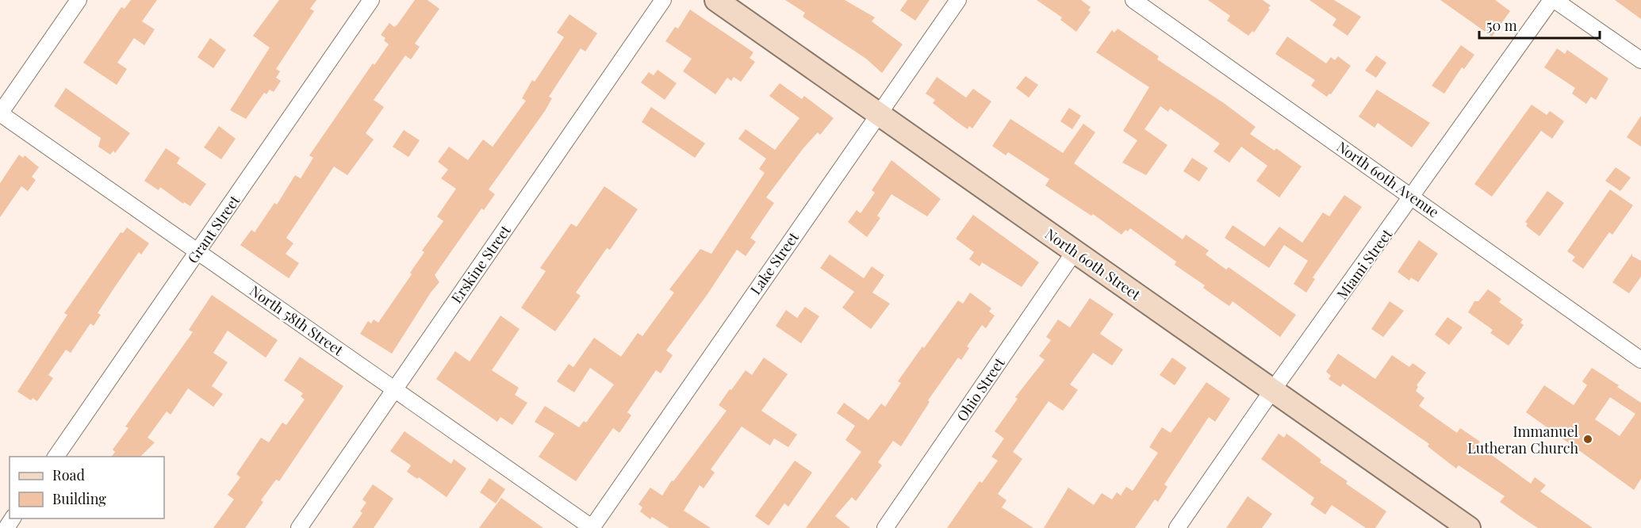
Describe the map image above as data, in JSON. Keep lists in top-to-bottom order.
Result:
{
  "streets": {
    "street": [
      "North 60th Avenue",
      "Grant Street",
      "Lake Street",
      "Erskine Street",
      "North 60th Street",
      "Miami Street",
      "North 58th Street",
      "Ohio Street"
    ]
  },
  "crossings": [
    ["North 60th Avenue", "Miami Street"],
    ["Grant Street", "North 58th Street"],
    ["Lake Street", "North 60th Street"],
    ["Lake Street", "North 58th Street"],
    ["Erskine Street", "North 58th Street"],
    ["North 60th Street", "Miami Street"],
    ["North 60th Street", "Ohio Street"]
  ],
  "places": ["Immanuel Lutheran Church"],
  "legend": ["Road", "Building"],
  "scale_bar": "50 m"
}
